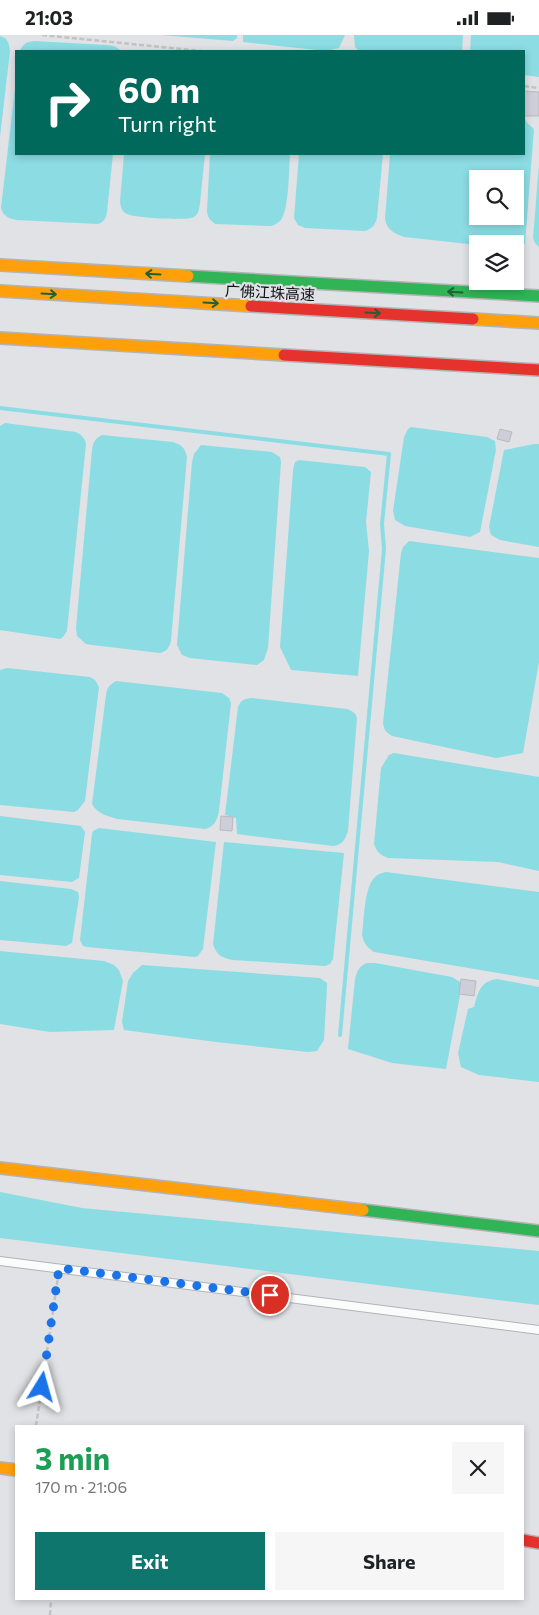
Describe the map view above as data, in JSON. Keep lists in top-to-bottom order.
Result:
{
  "streets": {
    "main road": ["广佛江珠高速"]
  },
  "page": {
    "status": "21:03",
    "turn": ["60 m", "Turn right"],
    "heading": ["3 min", "170 m · 21:06"],
    "buttons": ["Exit", "Share"]
  }
}
